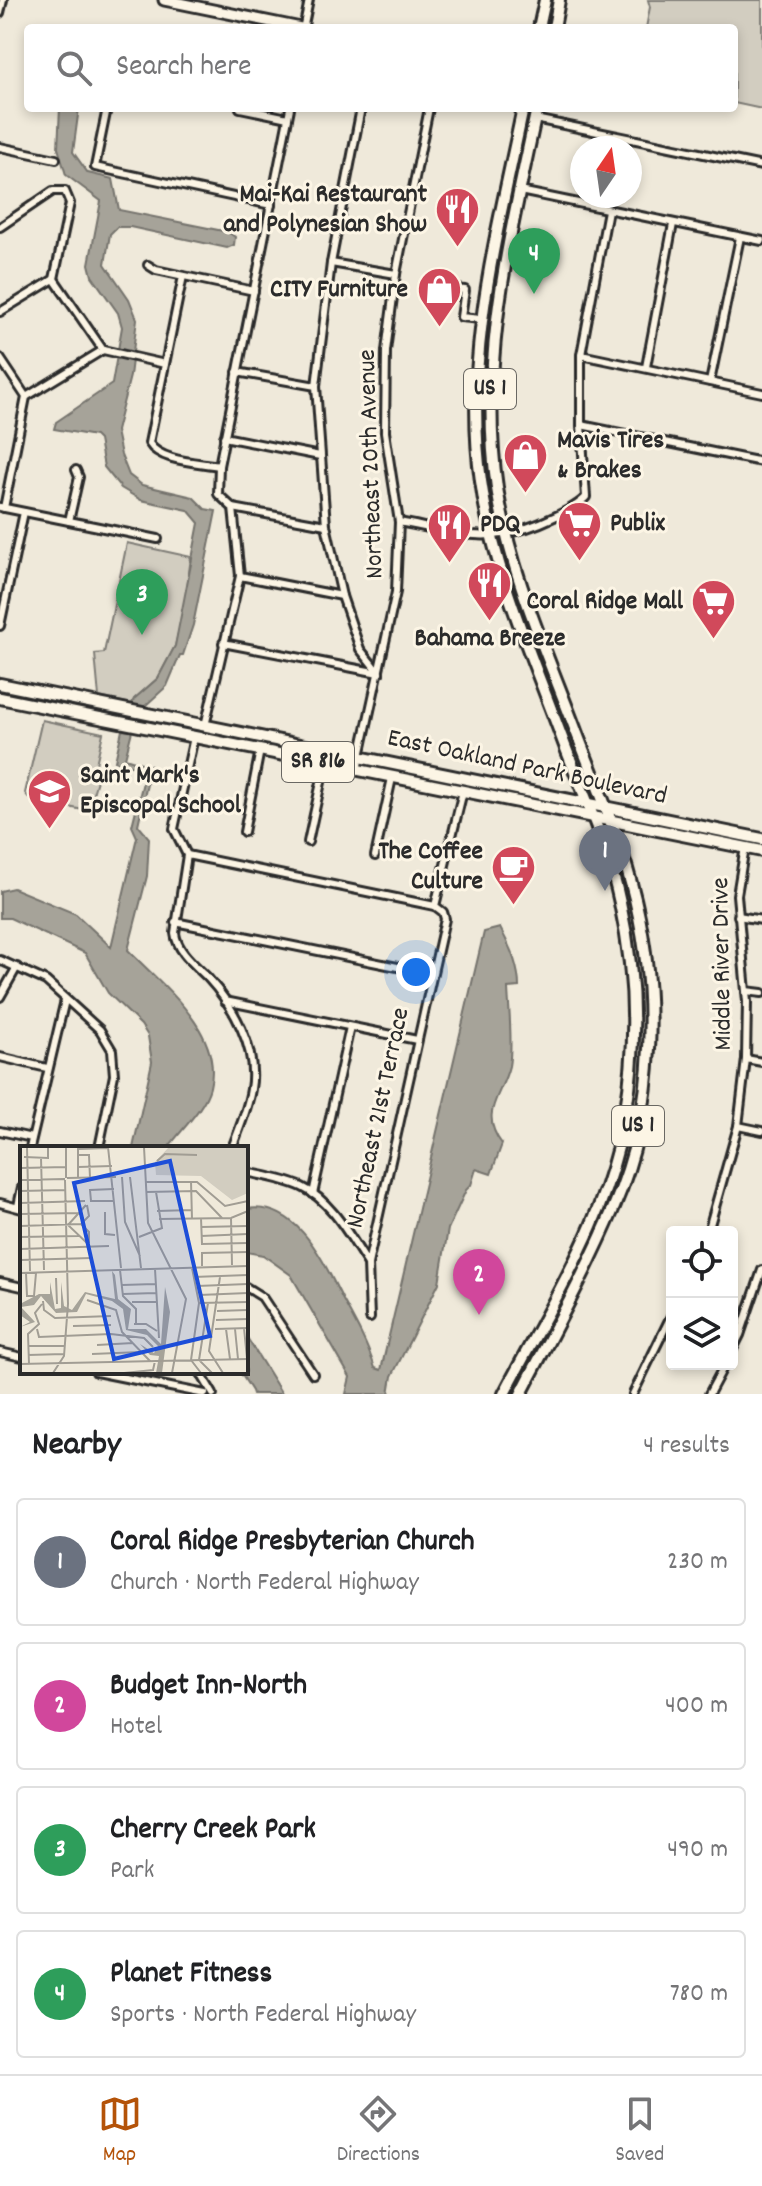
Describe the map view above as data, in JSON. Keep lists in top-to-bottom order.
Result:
{
  "streets": {
    "main road": ["US 1", "SR 816", "East Oakland Park Boulevard"],
    "street": ["Northeast 20th Avenue", "Middle River Drive", "Northeast 21st Terrace"]
  },
  "crossings": [
    ["US 1", "East Oakland Park Boulevard"],
    ["Northeast 20th Avenue", "East Oakland Park Boulevard"],
    ["East Oakland Park Boulevard", "Middle River Drive"],
    ["East Oakland Park Boulevard", "Northeast 21st Terrace"]
  ],
  "places": {
    "restaurant": ["Mai-Kai Restaurant and Polynesian Show", "PDQ", "Bahama Breeze"],
    "shop": ["CITY Furniture", "Mavis Tires & Brakes"],
    "supermarket": ["Publix", "Coral Ridge Mall"],
    "school or university": ["Saint Mark's Episcopal School"],
    "cafe": ["The Coffee Culture"]
  },
  "north": "top",
  "page": {
    "search": "Search here",
    "pins": [
      "4",
      "3",
      "1",
      "2"
    ],
    "heading": ["Nearby", "4 results"],
    "list": [
      {
        "mark": "1",
        "name": "Coral Ridge Presbyterian Church",
        "note": "Church · North Federal Highway",
        "value": "230 m"
      },
      {
        "mark": "2",
        "name": "Budget Inn-North",
        "note": "Hotel",
        "value": "400 m"
      },
      {
        "mark": "3",
        "name": "Cherry Creek Park",
        "note": "Park",
        "value": "490 m"
      },
      {
        "mark": "4",
        "name": "Planet Fitness",
        "note": "Sports · North Federal Highway",
        "value": "780 m"
      }
    ],
    "nav": ["Map", "Directions", "Saved"]
  }
}
